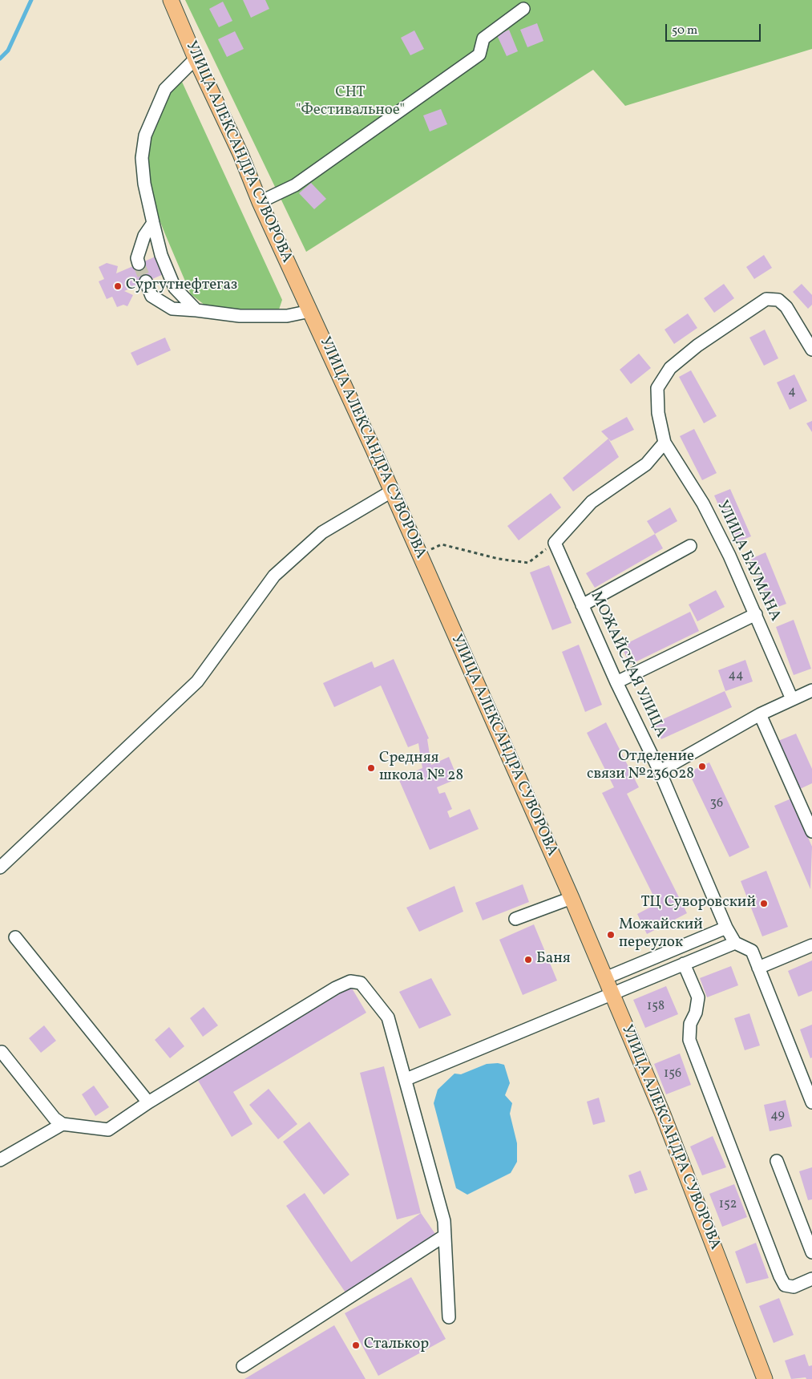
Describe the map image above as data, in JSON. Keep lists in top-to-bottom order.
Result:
{
  "streets": {
    "main road": ["УЛИЦА АЛЕКСАНДРА СУВОРОВА"],
    "street": ["УЛИЦА БАУМАНА", "МОЖАЙСКАЯ УЛИЦА"]
  },
  "parks": ["СНТ \"Фестивальное\""],
  "places": [
    "Сургутнефтегаз",
    "Отделение связи №236028",
    "Средняя школа № 28",
    "ТЦ Суворовский",
    "Можайский переулок",
    "Баня",
    "Сталькор"
  ],
  "house_numbers": [
    "4",
    "44",
    "36",
    "158",
    "156",
    "49",
    "152"
  ],
  "scale_bar": "50 m"
}
